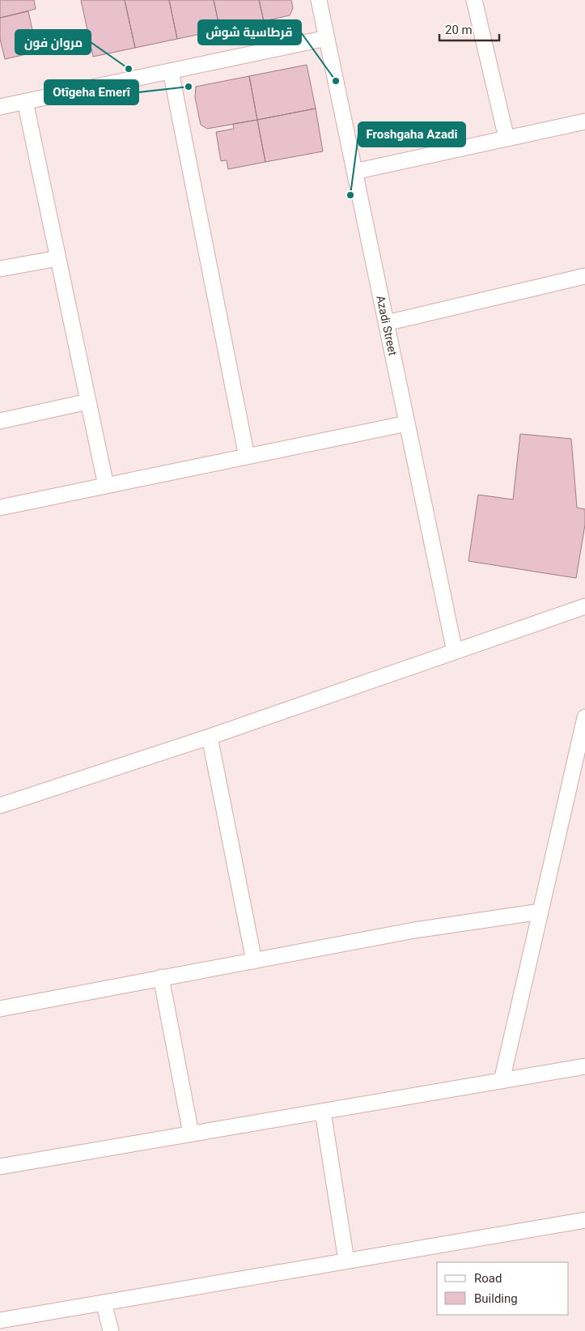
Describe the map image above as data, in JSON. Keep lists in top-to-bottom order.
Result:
{
  "streets": {
    "street": ["Azadi Street"]
  },
  "places": [
    "مروان فون",
    "قرطاسية شوش",
    "Otîgeha Emerî",
    "Froshgaha Azadi"
  ],
  "legend": ["Road", "Building"],
  "scale_bar": "20 m"
}
